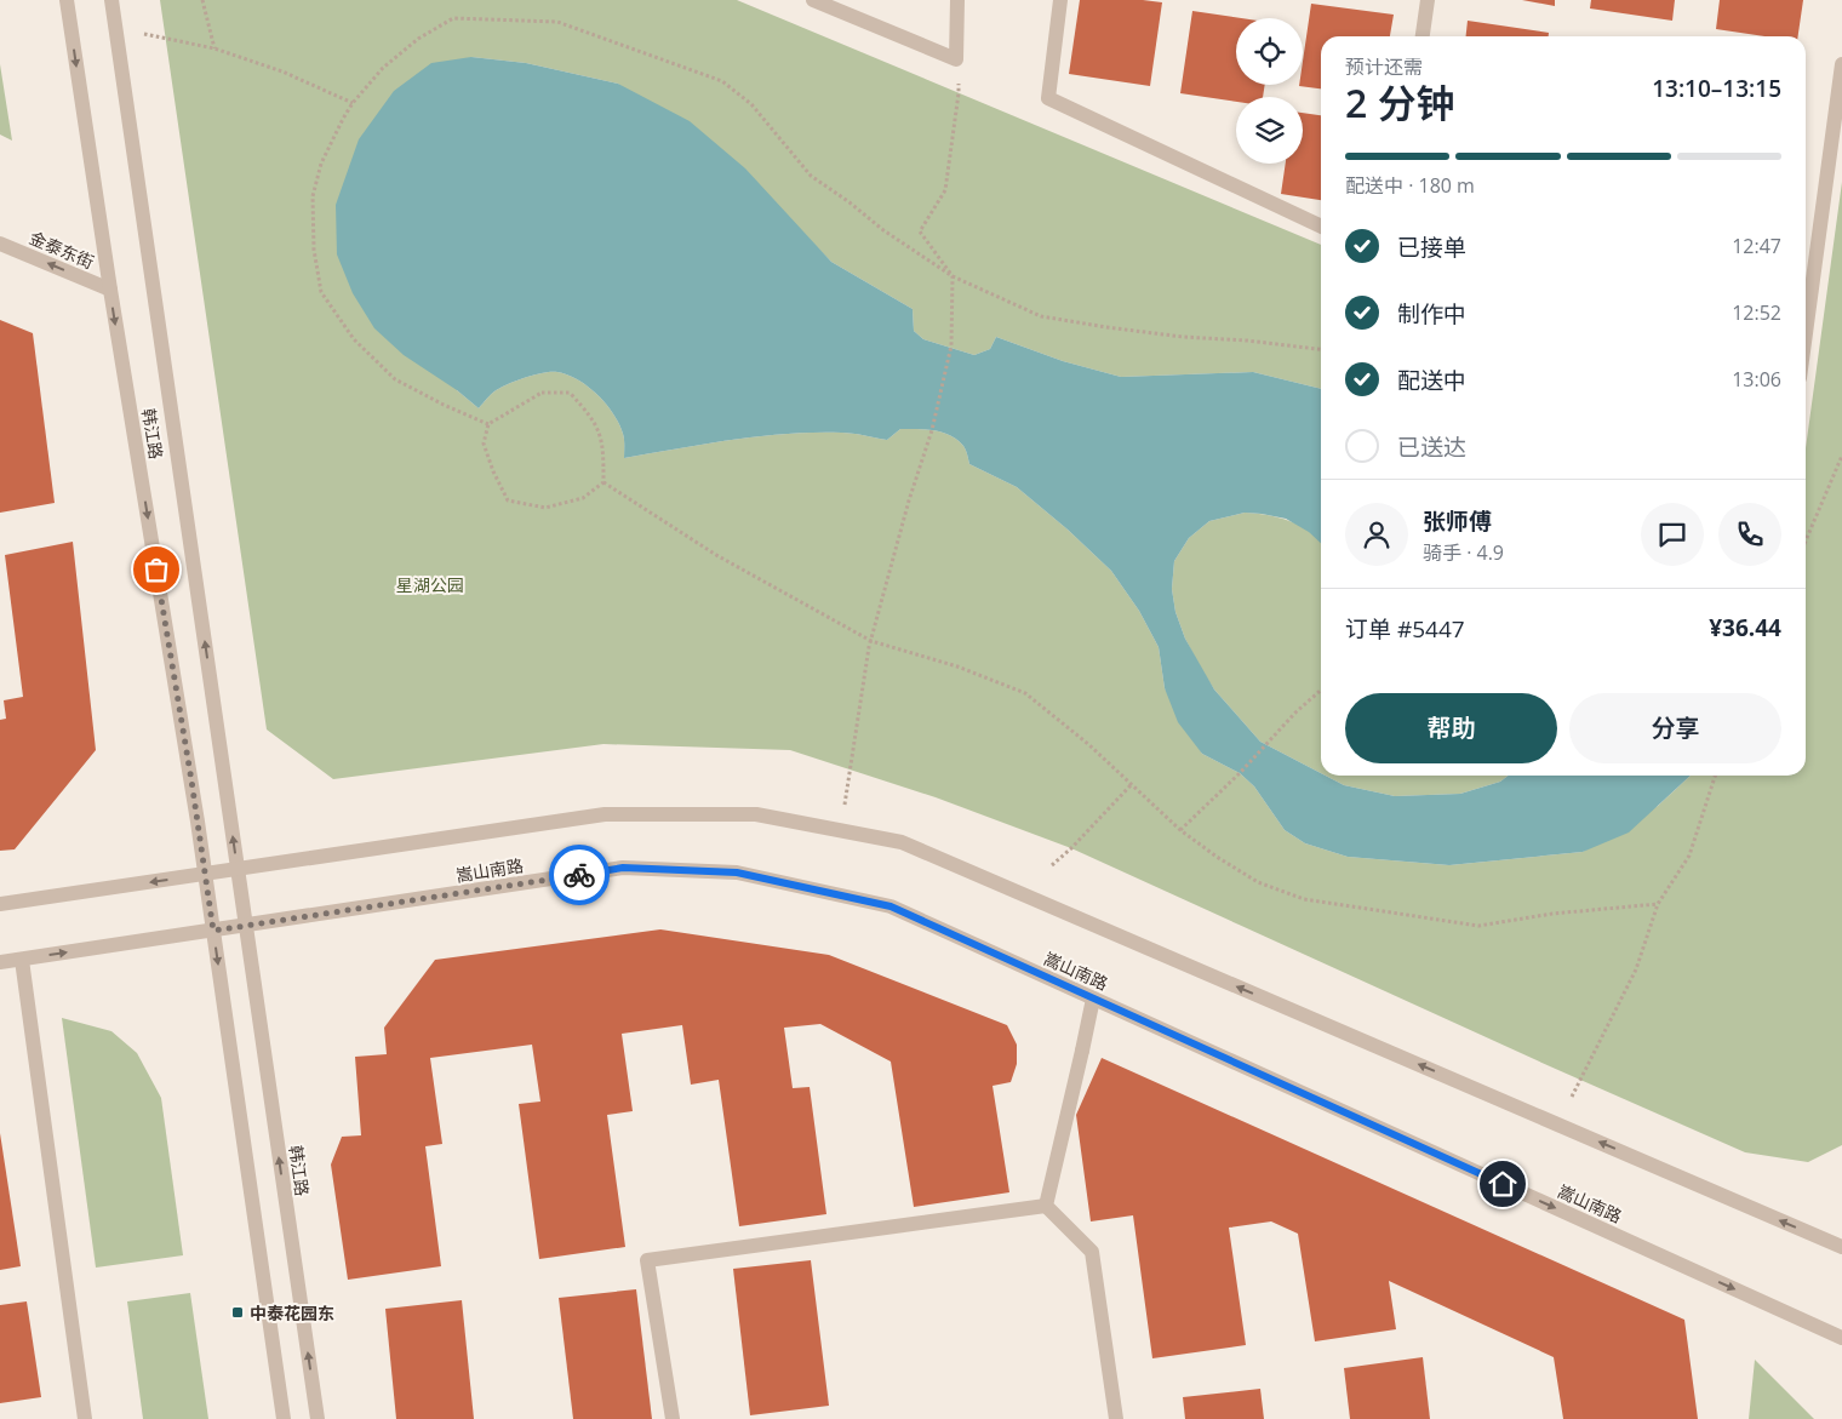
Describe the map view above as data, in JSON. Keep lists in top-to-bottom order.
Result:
{
  "streets": {
    "street": ["金泰东街", "韩江路", "嵩山南路"]
  },
  "crossings": [
    ["金泰东街", "韩江路"],
    ["韩江路", "嵩山南路"]
  ],
  "one_way": ["金泰东街"],
  "parks": ["星湖公园"],
  "places": {
    "transit": ["中泰花园东"]
  },
  "page": {
    "heading": ["2 分钟", "预计还需", "13:10–13:15"],
    "panel": [
      "张师傅",
      "骑手 · 4.9",
      "订单 #5447",
      "¥36.44"
    ],
    "bar": "配送中 · 180 m",
    "list": [
      ["已接单", "12:47"],
      ["制作中", "12:52"],
      ["配送中", "13:06"],
      "已送达"
    ],
    "buttons": ["帮助", "分享"]
  }
}
